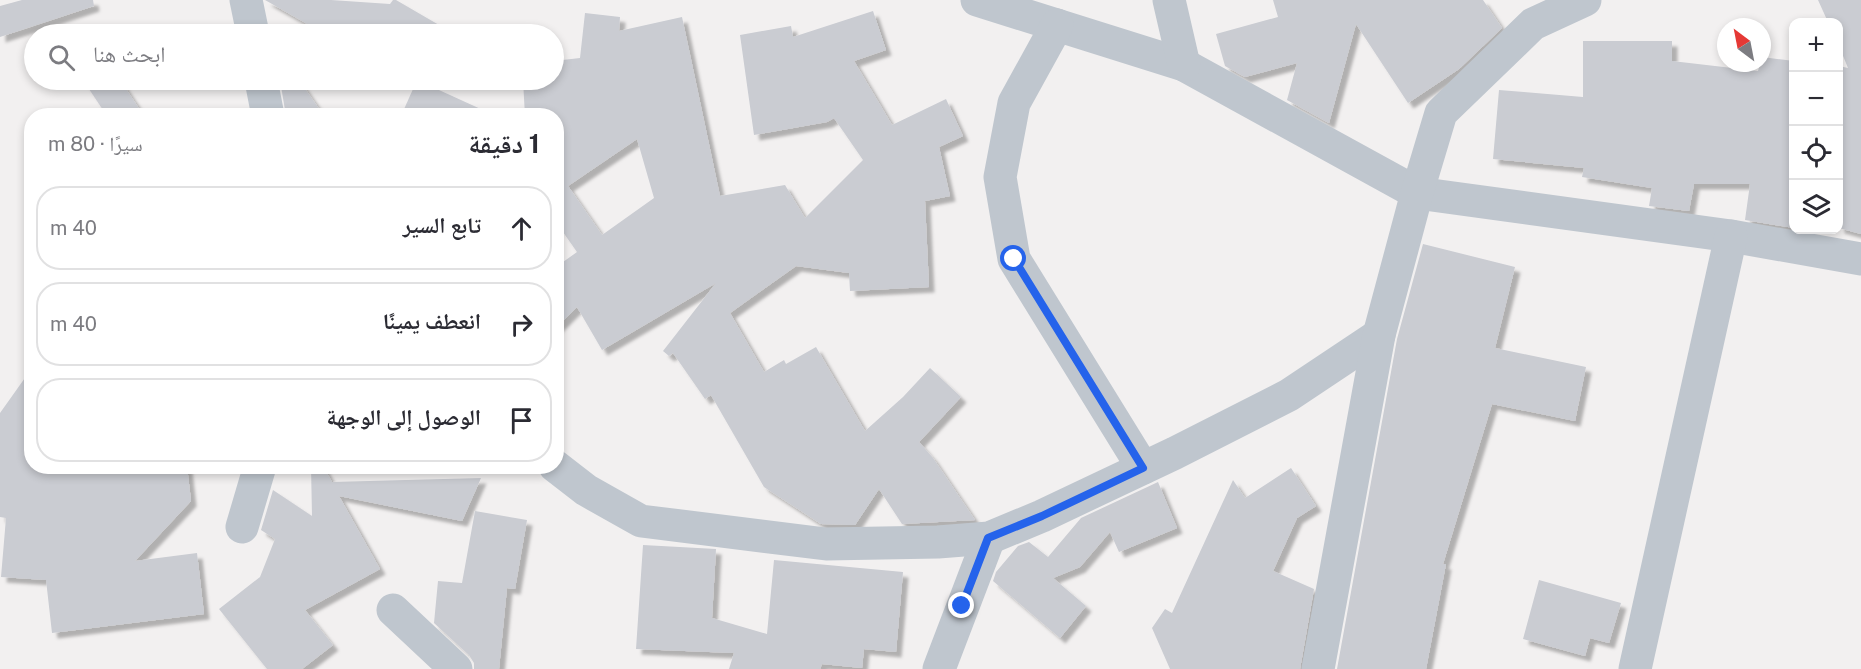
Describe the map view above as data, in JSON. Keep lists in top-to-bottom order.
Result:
{
  "north": "top left",
  "page": {
    "map_buttons": ["+", "−"],
    "search": "ابحث هنا",
    "heading": ["1 دقيقة", "سيرًا · 80 m"],
    "list": [
      ["تابع السير", "40 m"],
      ["انعطف يمينًا", "40 m"],
      "الوصول إلى الوجهة"
    ]
  }
}
